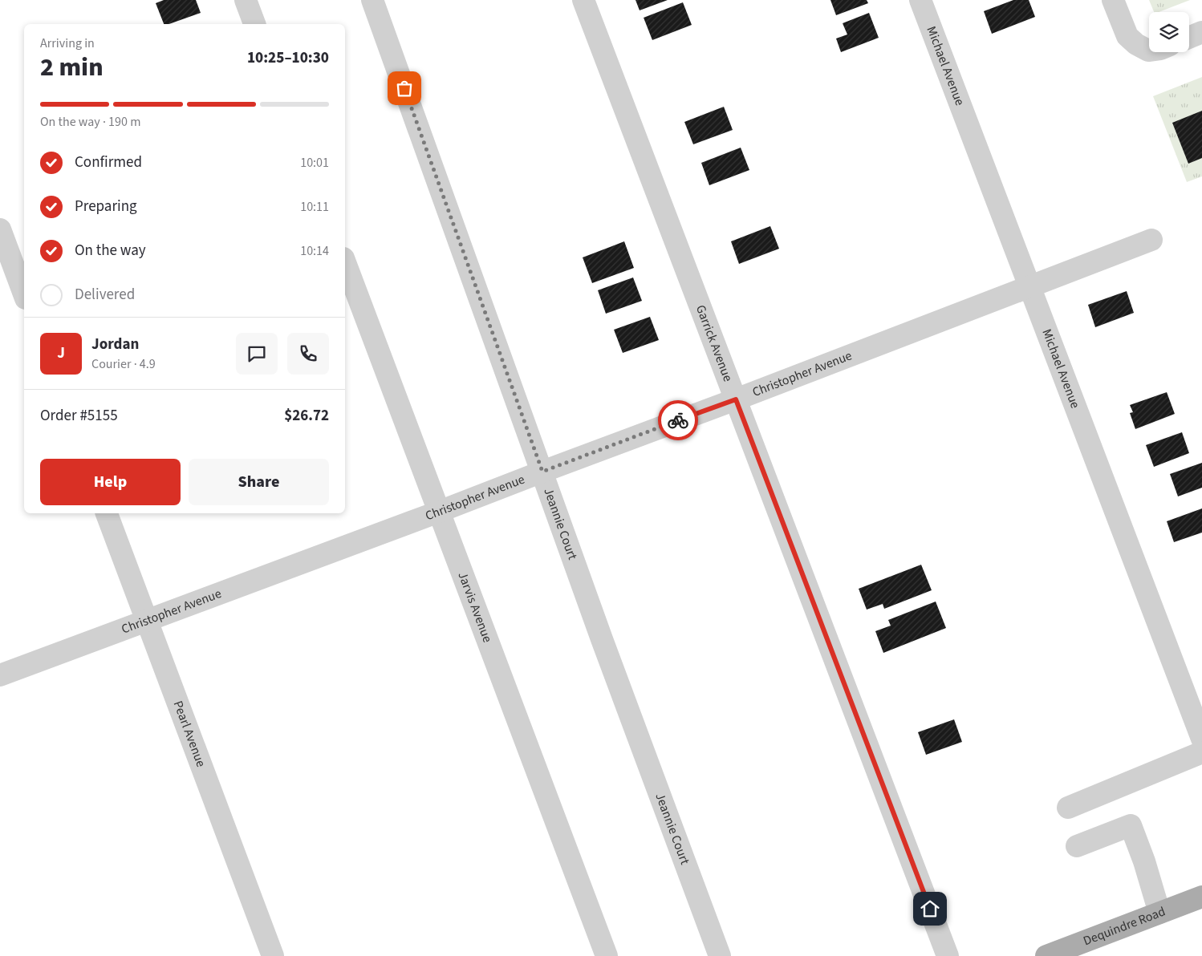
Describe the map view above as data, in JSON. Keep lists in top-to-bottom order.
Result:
{
  "streets": {
    "main road": ["Dequindre Road"],
    "street": [
      "Michael Avenue",
      "Garrick Avenue",
      "Christopher Avenue",
      "Jeannie Court",
      "Jarvis Avenue",
      "Pearl Avenue"
    ]
  },
  "crossings": [
    ["Michael Avenue", "Christopher Avenue"],
    ["Garrick Avenue", "Christopher Avenue"],
    ["Christopher Avenue", "Jeannie Court"],
    ["Christopher Avenue", "Jarvis Avenue"],
    ["Christopher Avenue", "Pearl Avenue"]
  ],
  "page": {
    "heading": ["2 min", "Arriving in", "10:25–10:30"],
    "panel": [
      "Jordan",
      "Courier · 4.9",
      "Order #5155",
      "$26.72"
    ],
    "bar": "On the way · 190 m",
    "list": [
      ["Confirmed", "10:01"],
      ["Preparing", "10:11"],
      ["On the way", "10:14"],
      "Delivered"
    ],
    "round": "J",
    "buttons": ["Help", "Share"]
  }
}
